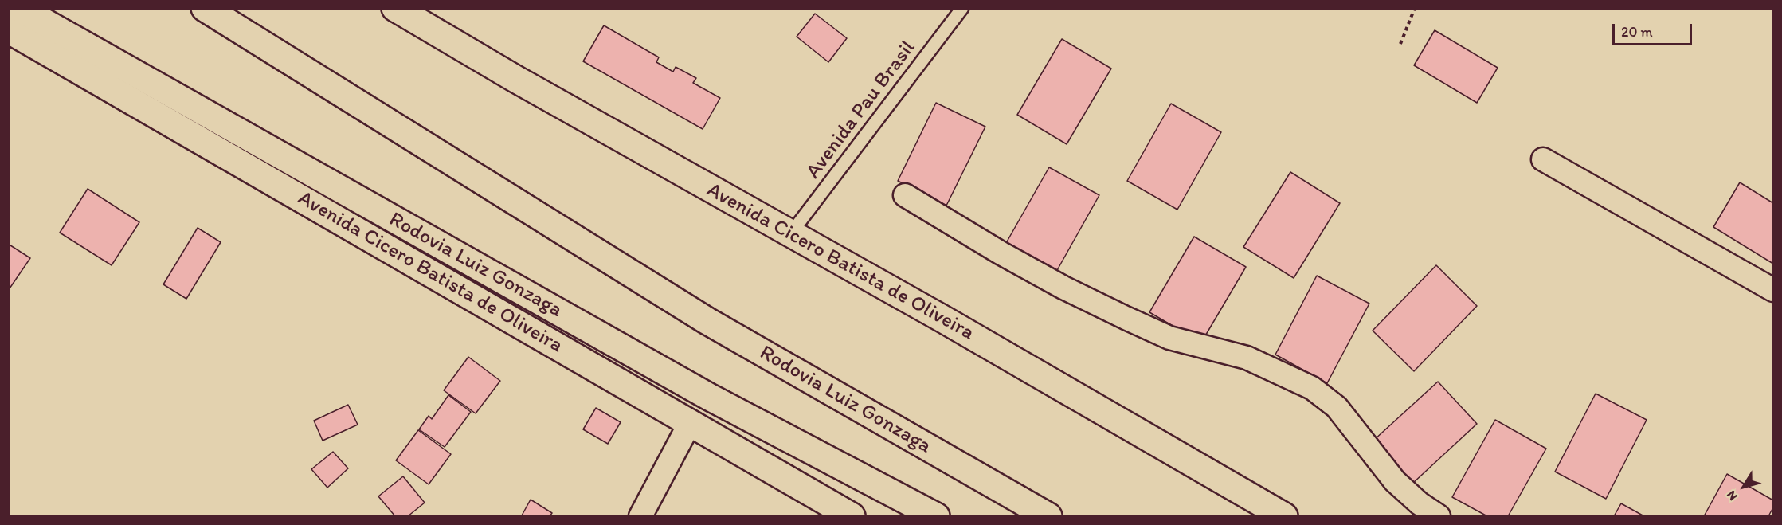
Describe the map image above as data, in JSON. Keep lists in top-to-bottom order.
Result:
{
  "streets": {
    "main road": ["Avenida Cicero Batista de Oliveira", "Rodovia Luiz Gonzaga"],
    "lane": ["Avenida Pau Brasil"]
  },
  "crossings": [
    ["Avenida Pau Brasil", "Avenida Cicero Batista de Oliveira"]
  ],
  "scale_bar": "20 m",
  "north": "bottom left"
}
